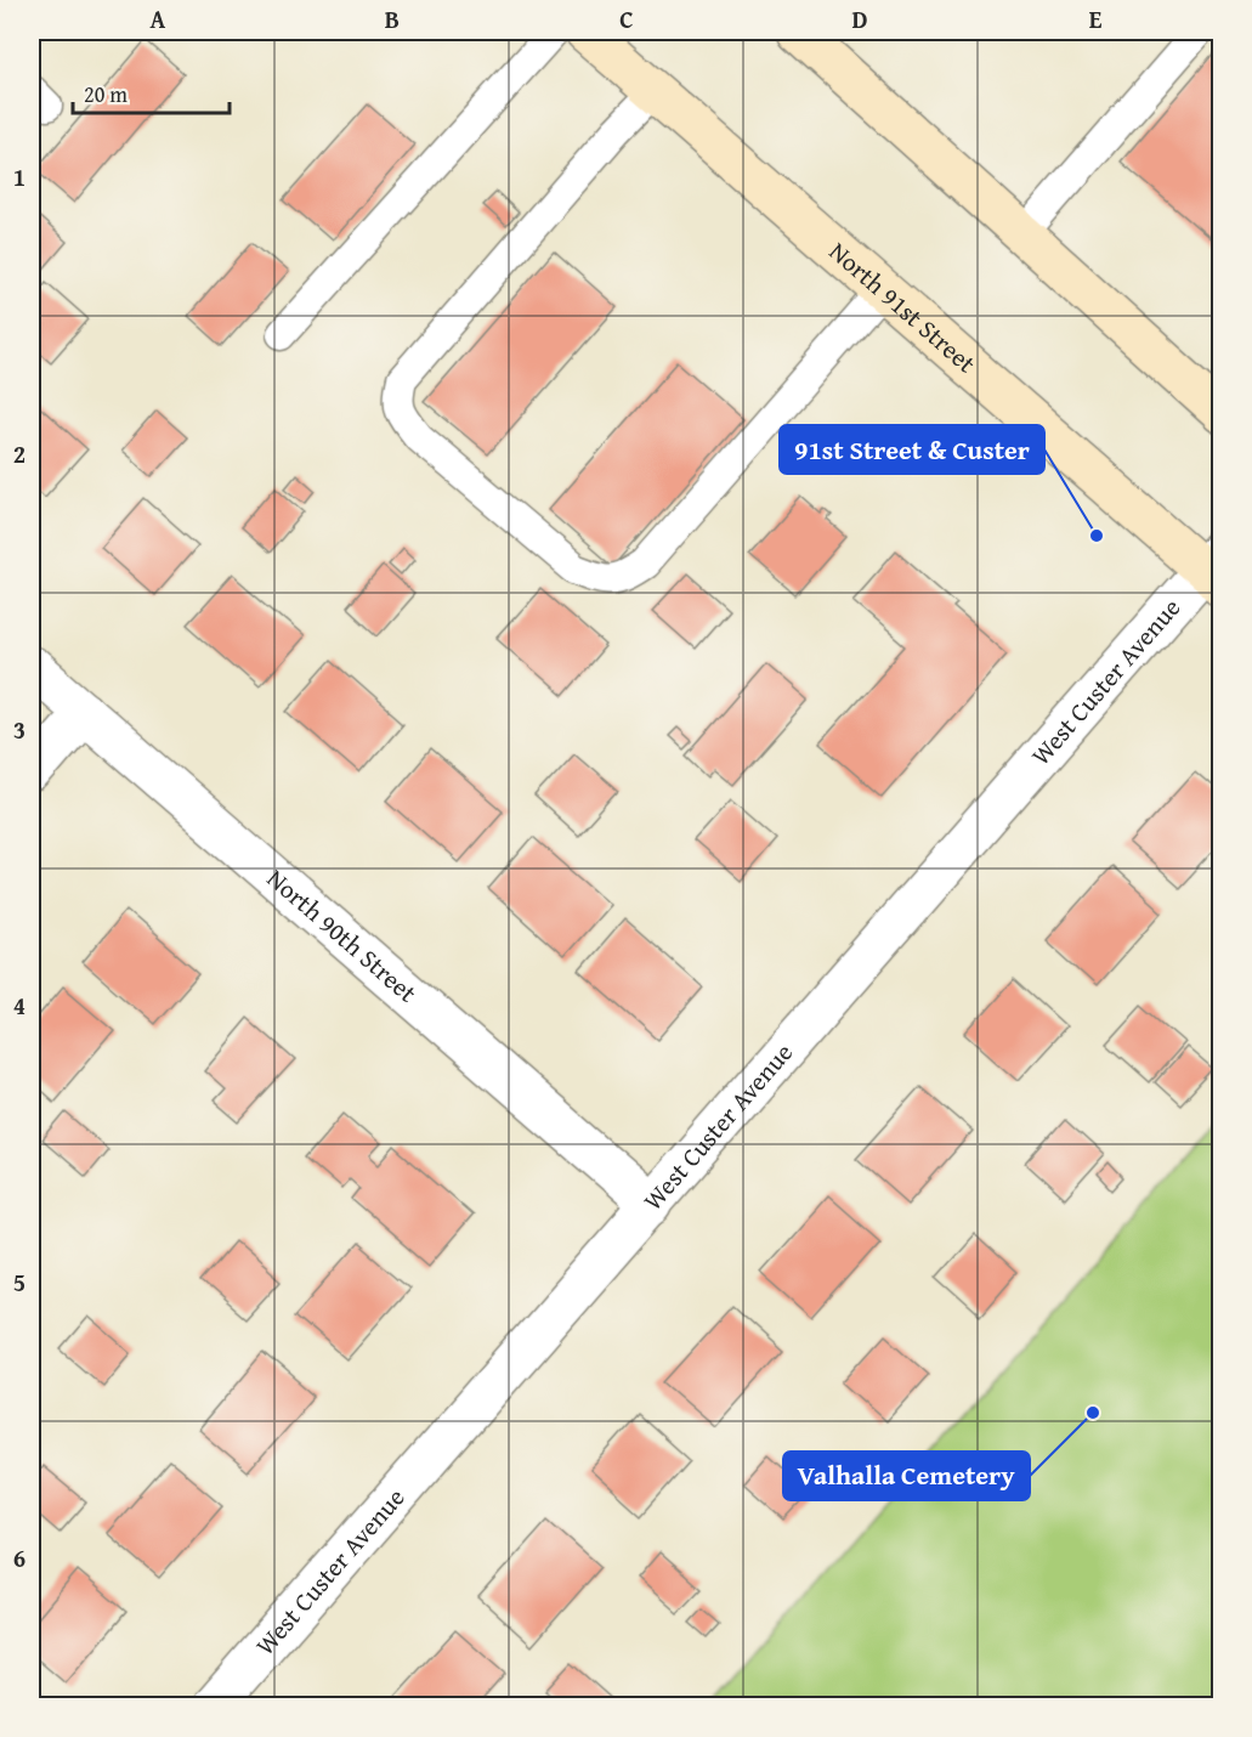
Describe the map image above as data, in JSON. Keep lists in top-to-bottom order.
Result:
{
  "streets": {
    "main road": ["North 91st Street"],
    "street": ["West Custer Avenue", "North 90th Street"]
  },
  "crossings": [
    ["North 91st Street", "West Custer Avenue"],
    ["West Custer Avenue", "North 90th Street"]
  ],
  "places": ["91st Street & Custer", "Valhalla Cemetery"],
  "scale_bar": "20 m",
  "grid": {
    "columns": [
      "A",
      "B",
      "C",
      "D",
      "E"
    ],
    "rows": [
      "1",
      "2",
      "3",
      "4",
      "5",
      "6"
    ]
  }
}
